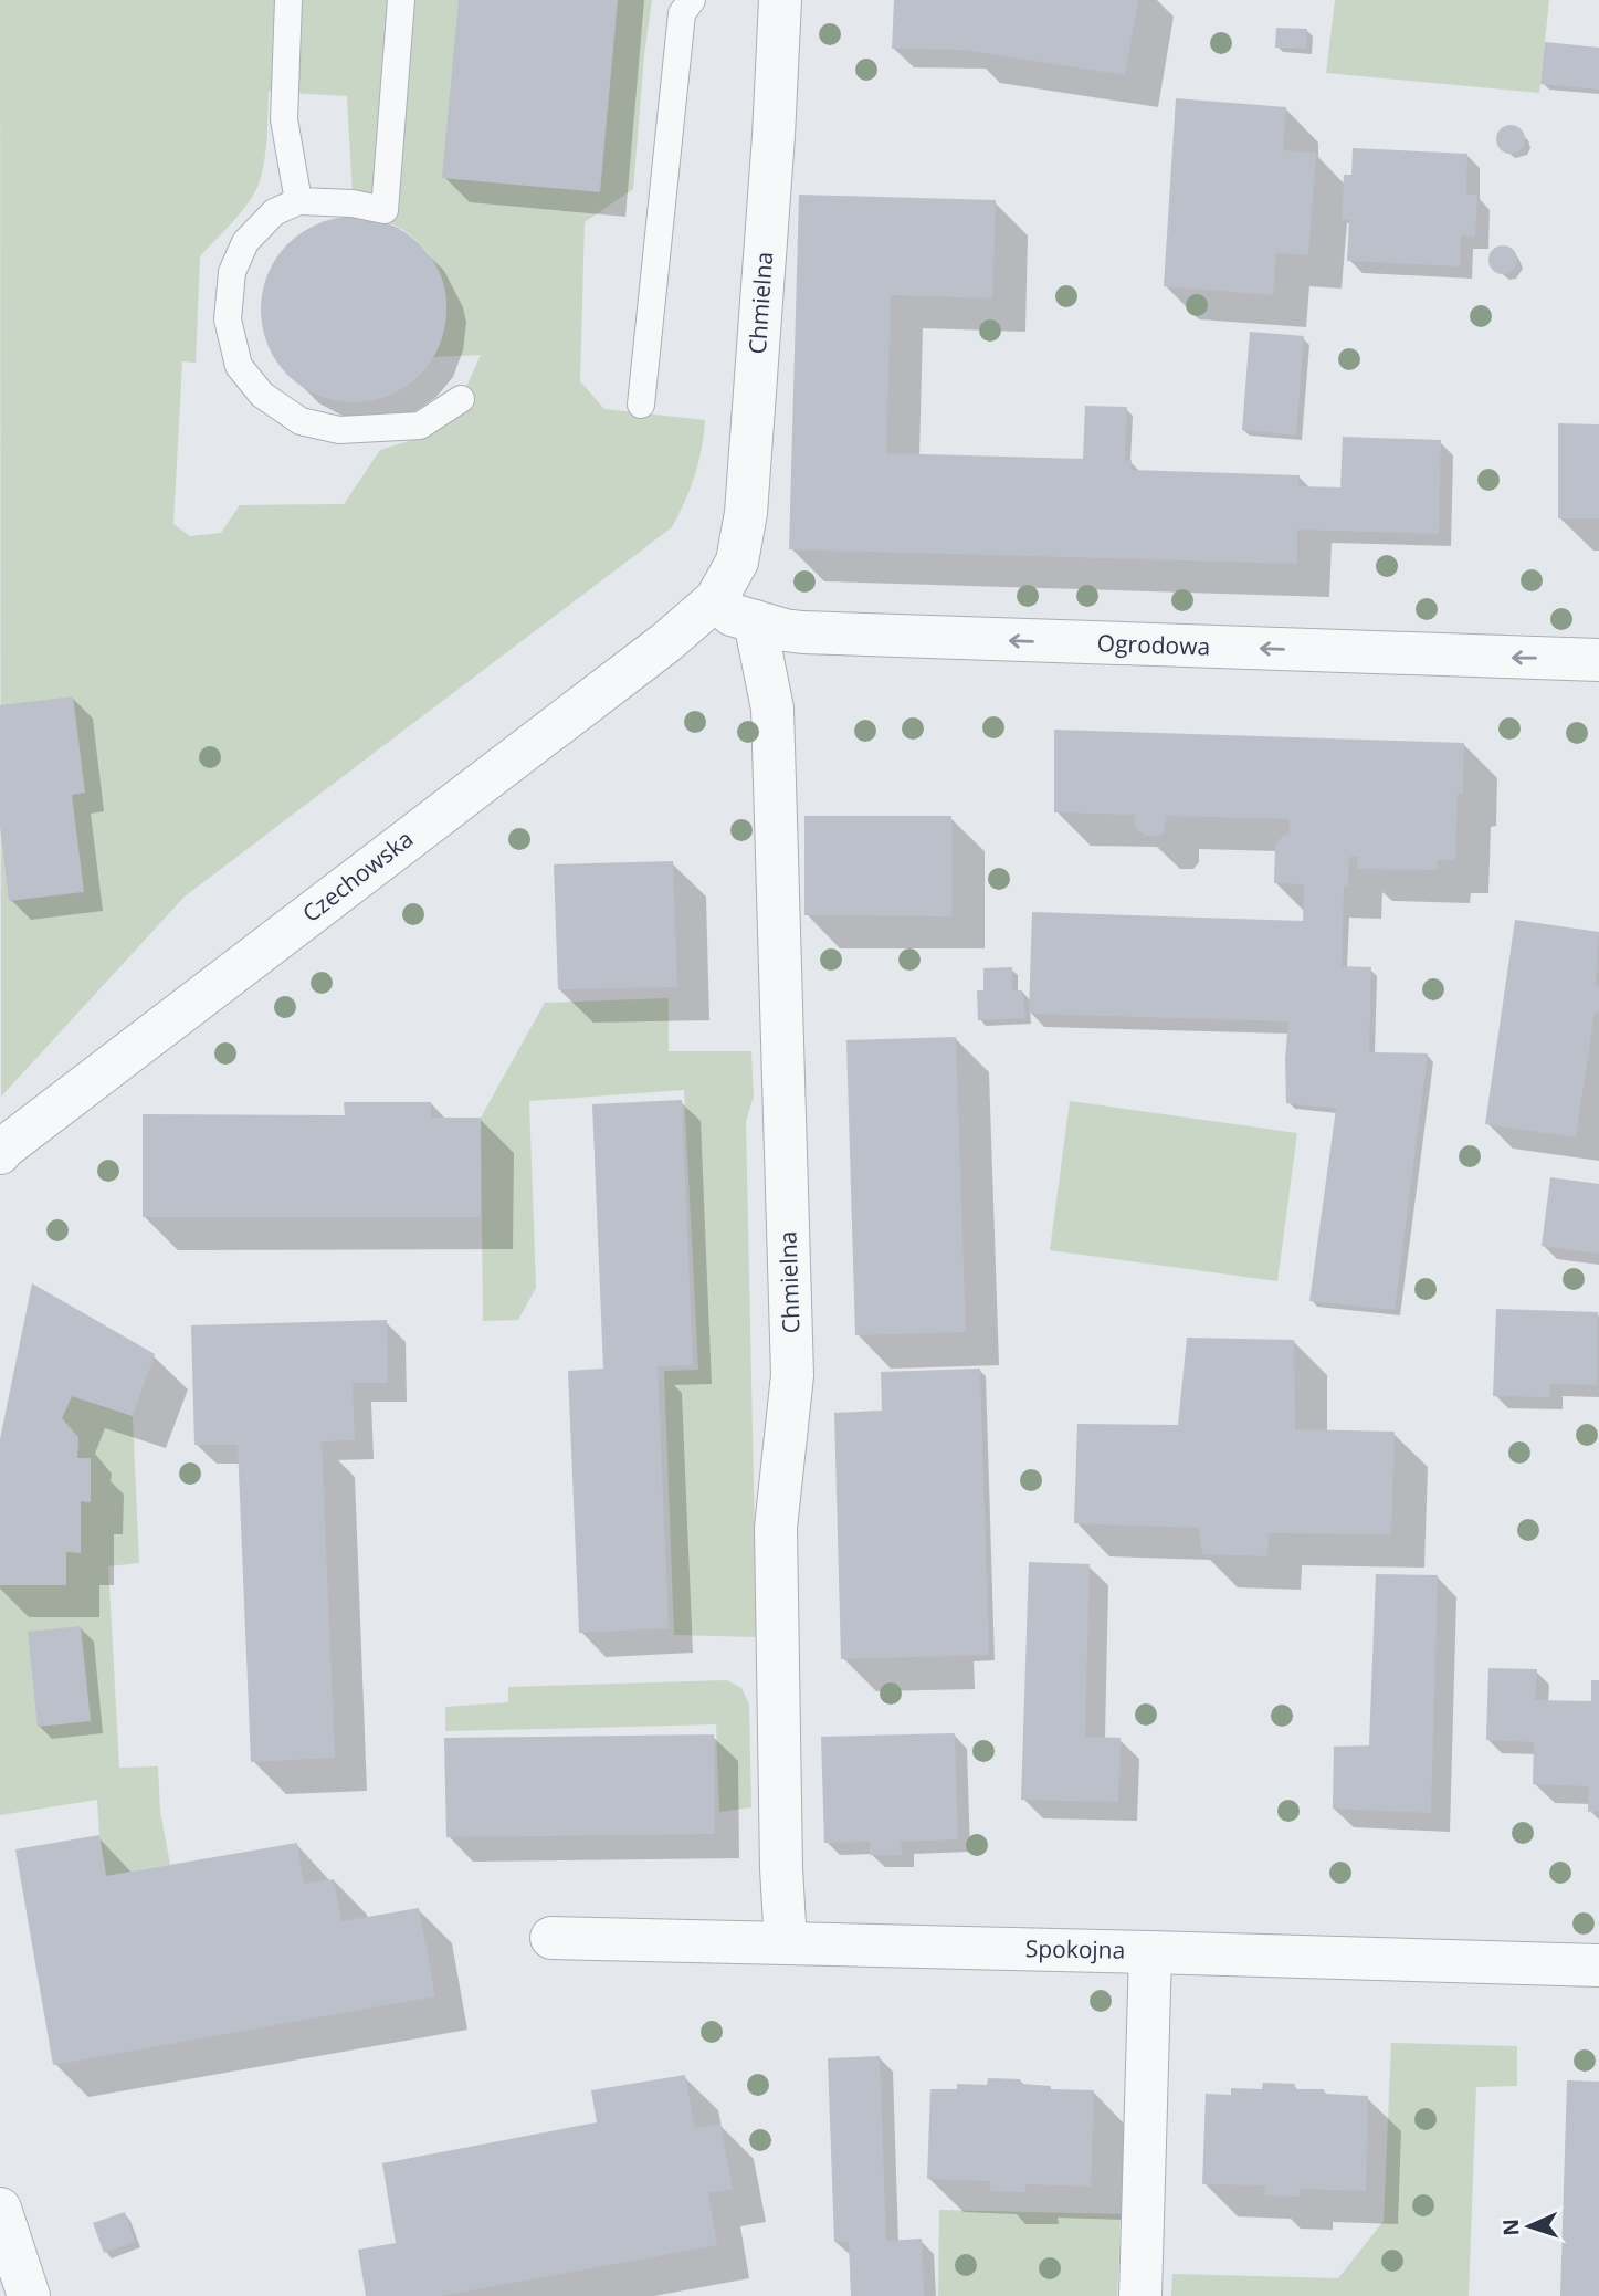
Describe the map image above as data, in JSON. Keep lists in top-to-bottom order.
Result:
{
  "streets": {
    "street": [
      "Chmielna",
      "Ogrodowa",
      "Czechowska",
      "Spokojna"
    ]
  },
  "crossings": [
    ["Chmielna", "Ogrodowa"],
    ["Chmielna", "Czechowska"],
    ["Chmielna", "Spokojna"],
    ["Ogrodowa", "Czechowska"]
  ],
  "one_way": ["Ogrodowa"],
  "north": "left"
}
